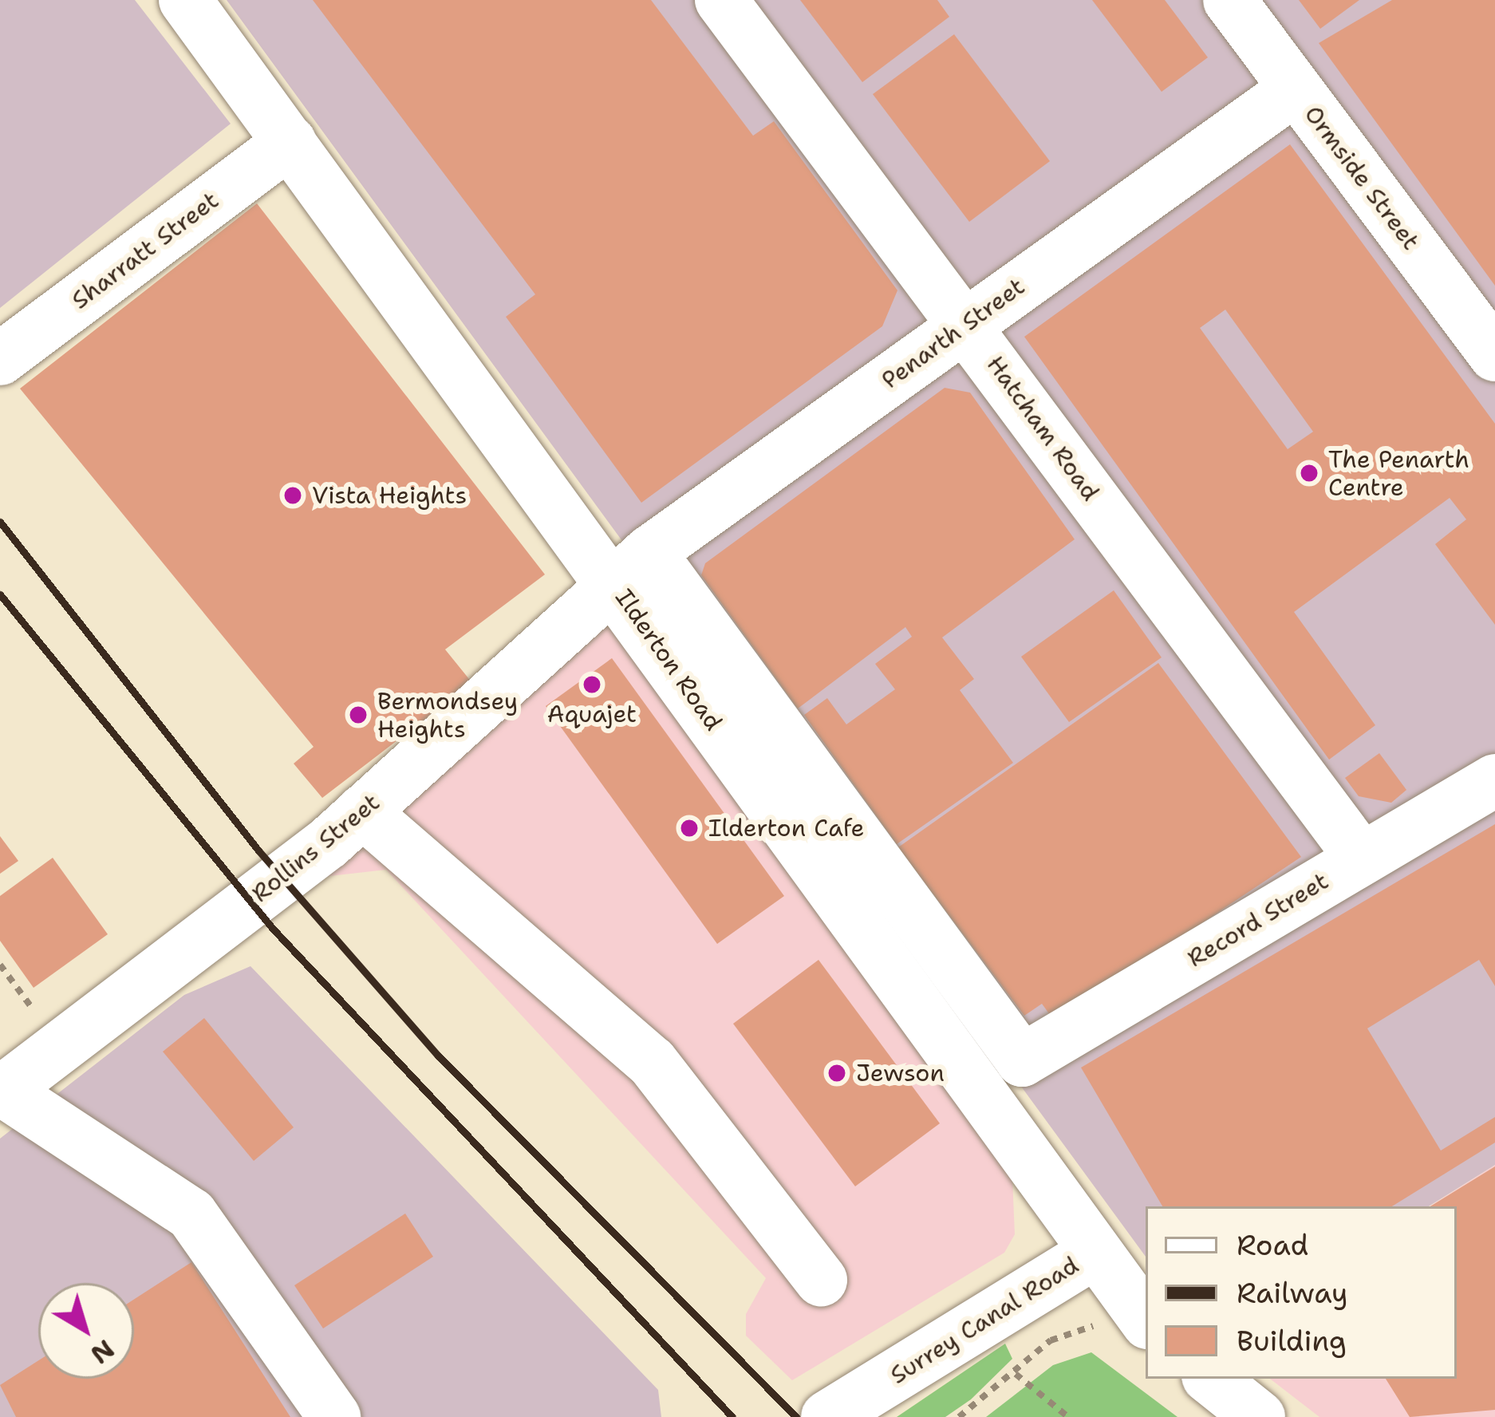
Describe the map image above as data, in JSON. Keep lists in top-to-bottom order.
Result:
{
  "streets": {
    "street": [
      "Ormside Street",
      "Sharratt Street",
      "Penarth Street",
      "Hatcham Road",
      "Ilderton Road",
      "Rollins Street",
      "Record Street",
      "Surrey Canal Road"
    ]
  },
  "crossings": [
    ["Ormside Street", "Penarth Street"],
    ["Sharratt Street", "Ilderton Road"],
    ["Penarth Street", "Hatcham Road"],
    ["Penarth Street", "Ilderton Road"],
    ["Penarth Street", "Rollins Street"],
    ["Penarth Street", "Record Street"],
    ["Hatcham Road", "Record Street"],
    ["Ilderton Road", "Rollins Street"],
    ["Ilderton Road", "Record Street"],
    ["Ilderton Road", "Surrey Canal Road"],
    ["Rollins Street", "Record Street"]
  ],
  "places": [
    "The Penarth Centre",
    "Vista Heights",
    "Aquajet",
    "Bermondsey Heights",
    "Ilderton Cafe",
    "Jewson"
  ],
  "legend": ["Road", "Railway", "Building"],
  "north": "bottom right"
}
